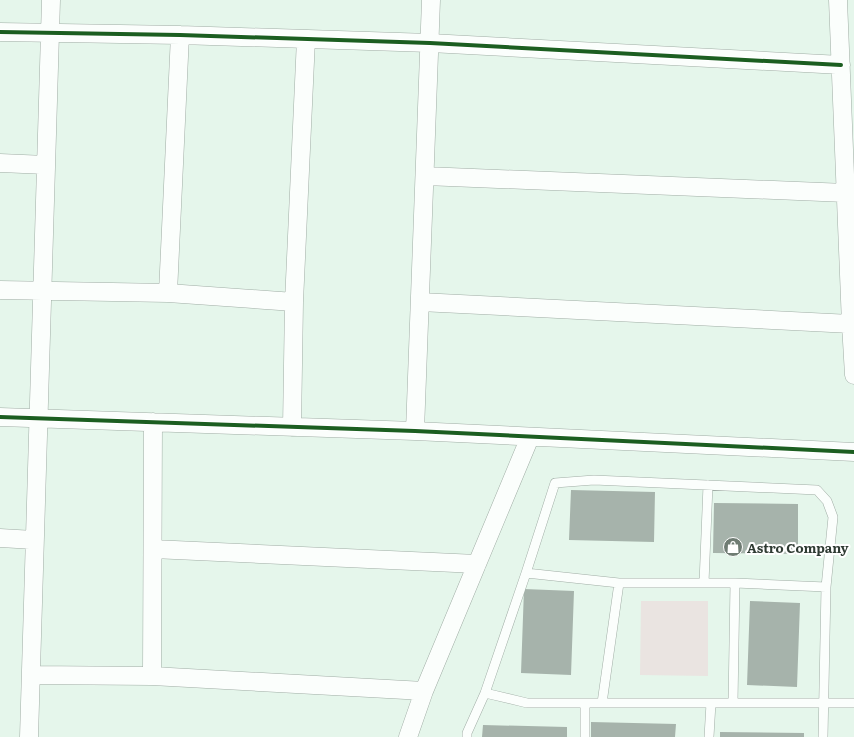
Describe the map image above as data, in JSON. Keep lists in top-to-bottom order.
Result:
{
  "places": {
    "shop": ["Astro Company"]
  }
}
